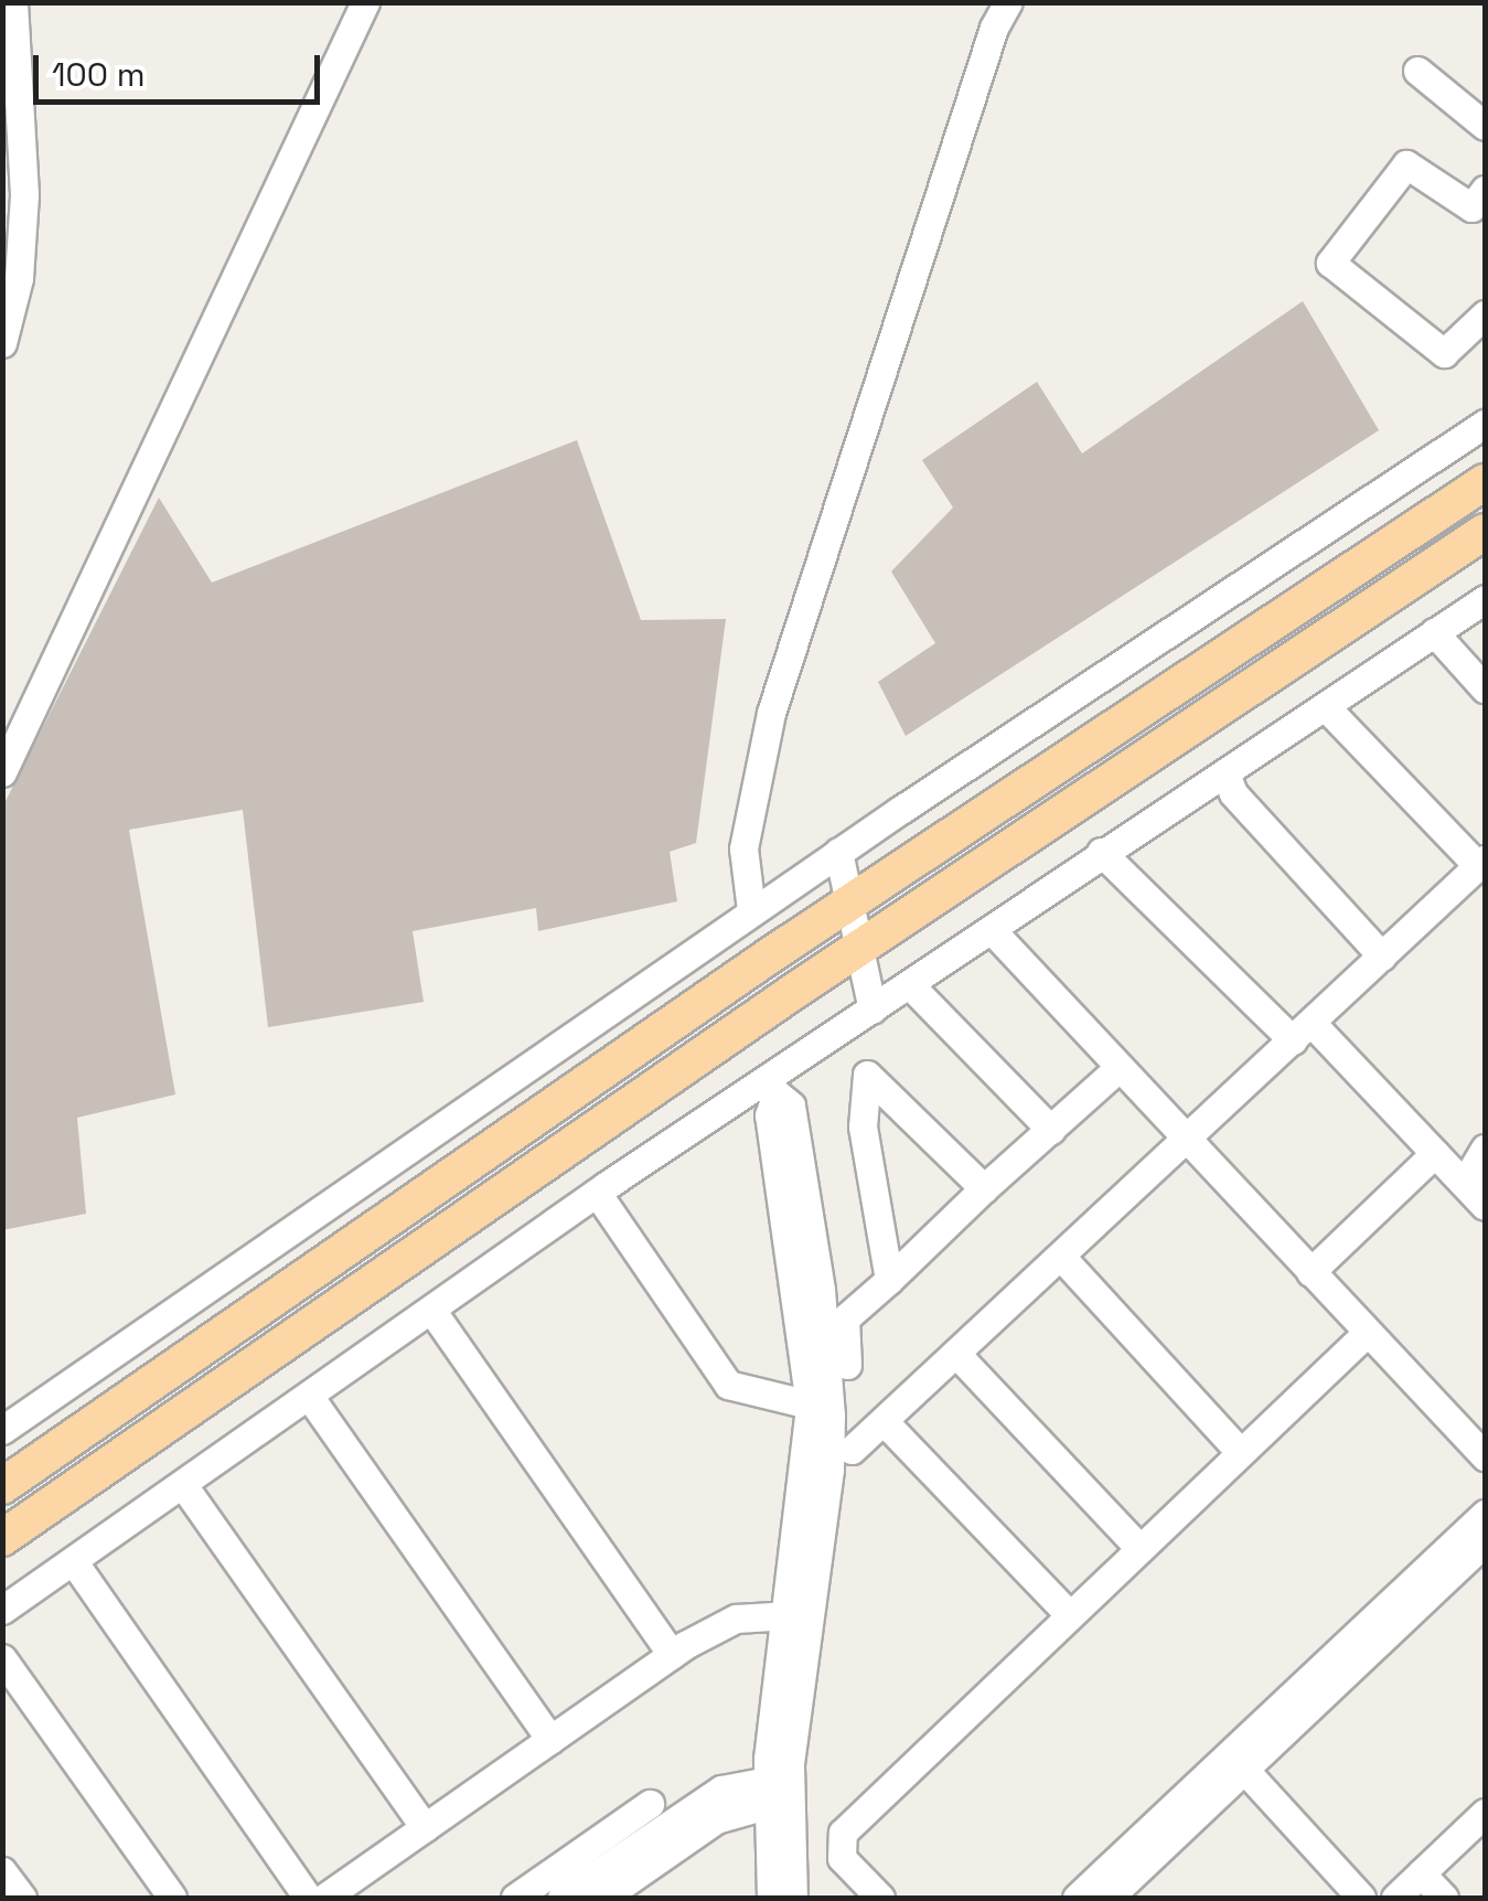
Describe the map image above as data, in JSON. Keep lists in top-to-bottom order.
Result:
{
  "scale_bar": "100 m"
}
